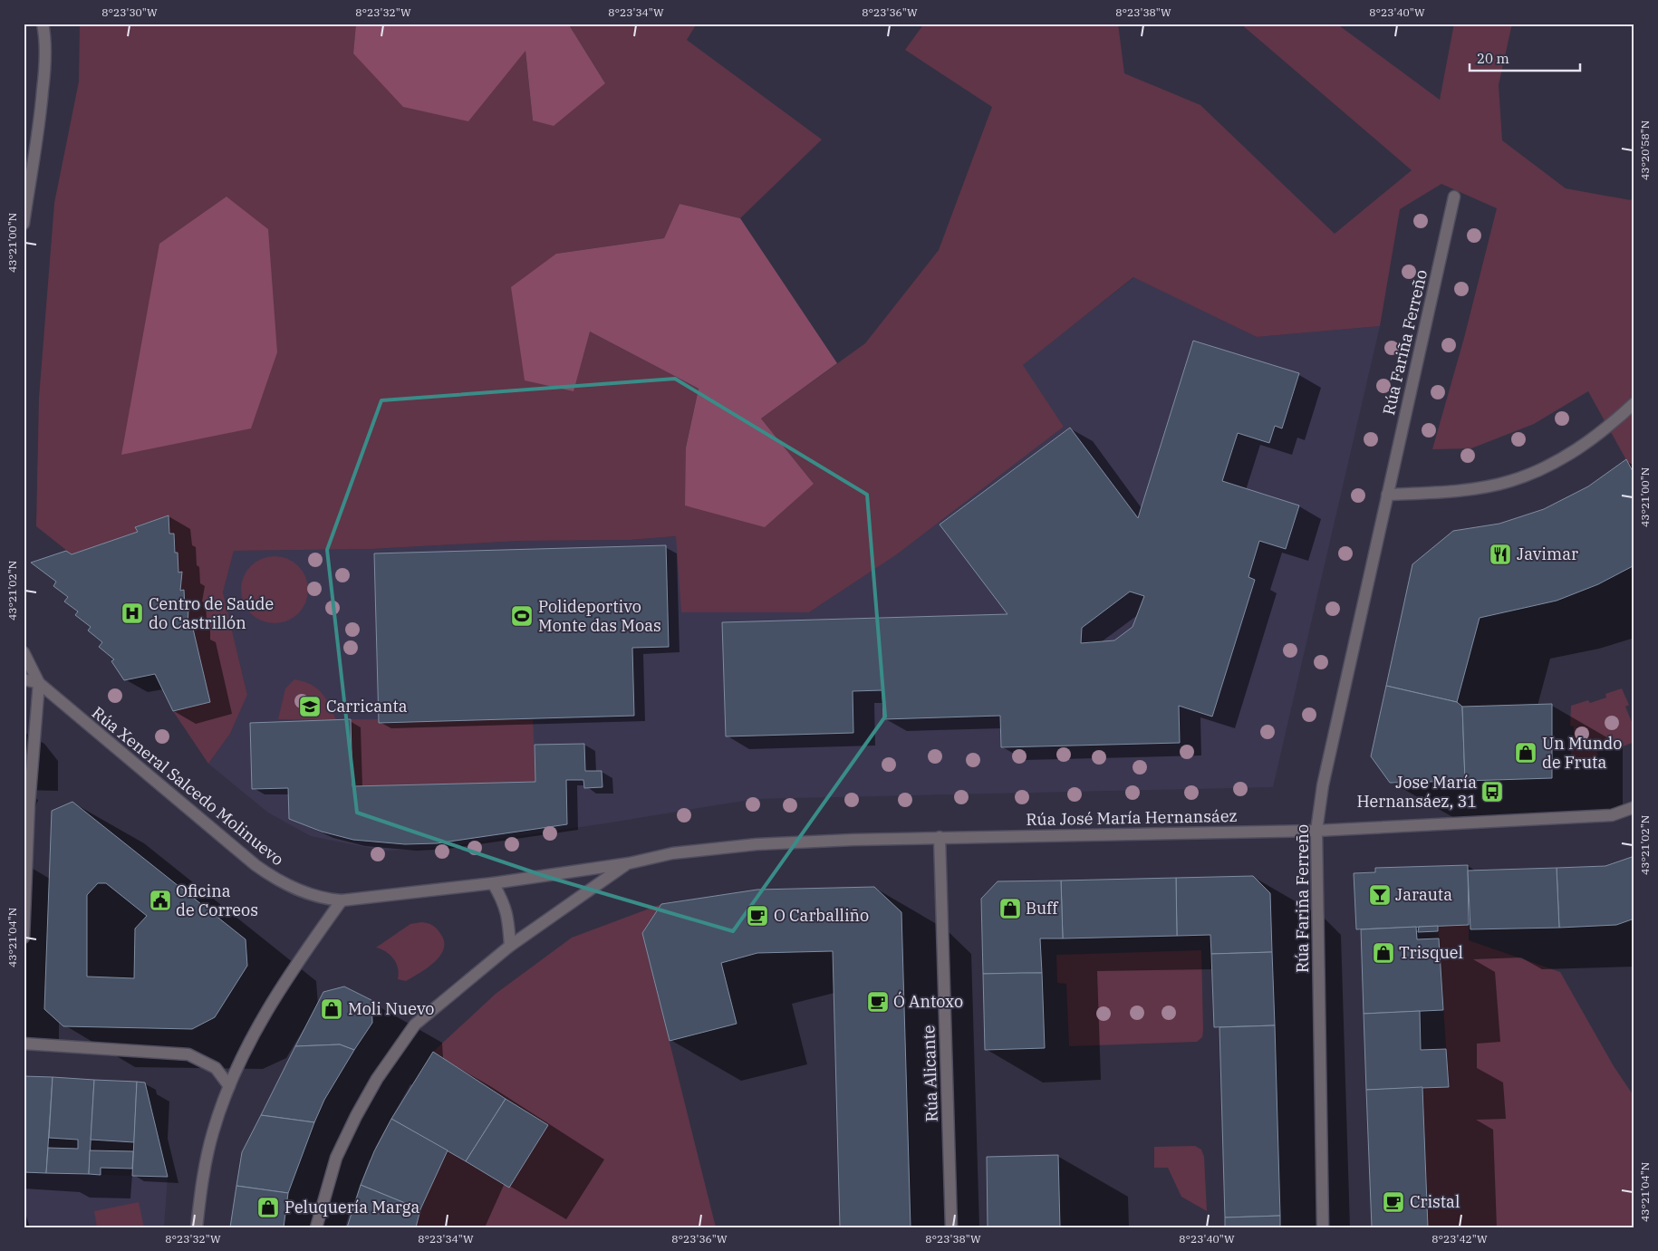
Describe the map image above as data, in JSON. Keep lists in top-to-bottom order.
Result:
{
  "streets": {
    "street": [
      "Rúa Fariña Ferreño",
      "Rúa Xeneral Salcedo Molinuevo",
      "Rúa José María Hernansáez",
      "Rúa Alicante"
    ]
  },
  "crossings": [
    ["Rúa Fariña Ferreño", "Rúa José María Hernansáez"],
    ["Rúa Xeneral Salcedo Molinuevo", "Rúa José María Hernansáez"],
    ["Rúa José María Hernansáez", "Rúa Alicante"]
  ],
  "places": {
    "restaurant": ["Javimar"],
    "hospital": ["Centro de Saúde do Castrillón"],
    "sports": ["Polideportivo Monte das Moas"],
    "school or university": ["Carricanta"],
    "shop": [
      "Un Mundo de Fruta",
      "Buff",
      "Trisquel",
      "Moli Nuevo",
      "Peluquería Marga"
    ],
    "bus stop": ["Jose María Hernansáez, 31"],
    "bar": ["Jarauta"],
    "public building": ["Oficina de Correos"],
    "cafe": ["O Carballiño", "Ó Antoxo", "Cristal"]
  },
  "scale_bar": "20 m",
  "coordinates": [
    "8°23'30\"W",
    "8°23'32\"W",
    "8°23'34\"W",
    "8°23'36\"W",
    "8°23'38\"W",
    "8°23'40\"W",
    "43°20'58\"N",
    "43°21'00\"N",
    "43°21'02\"N",
    "43°21'04\"N",
    "8°23'42\"W"
  ]
}
